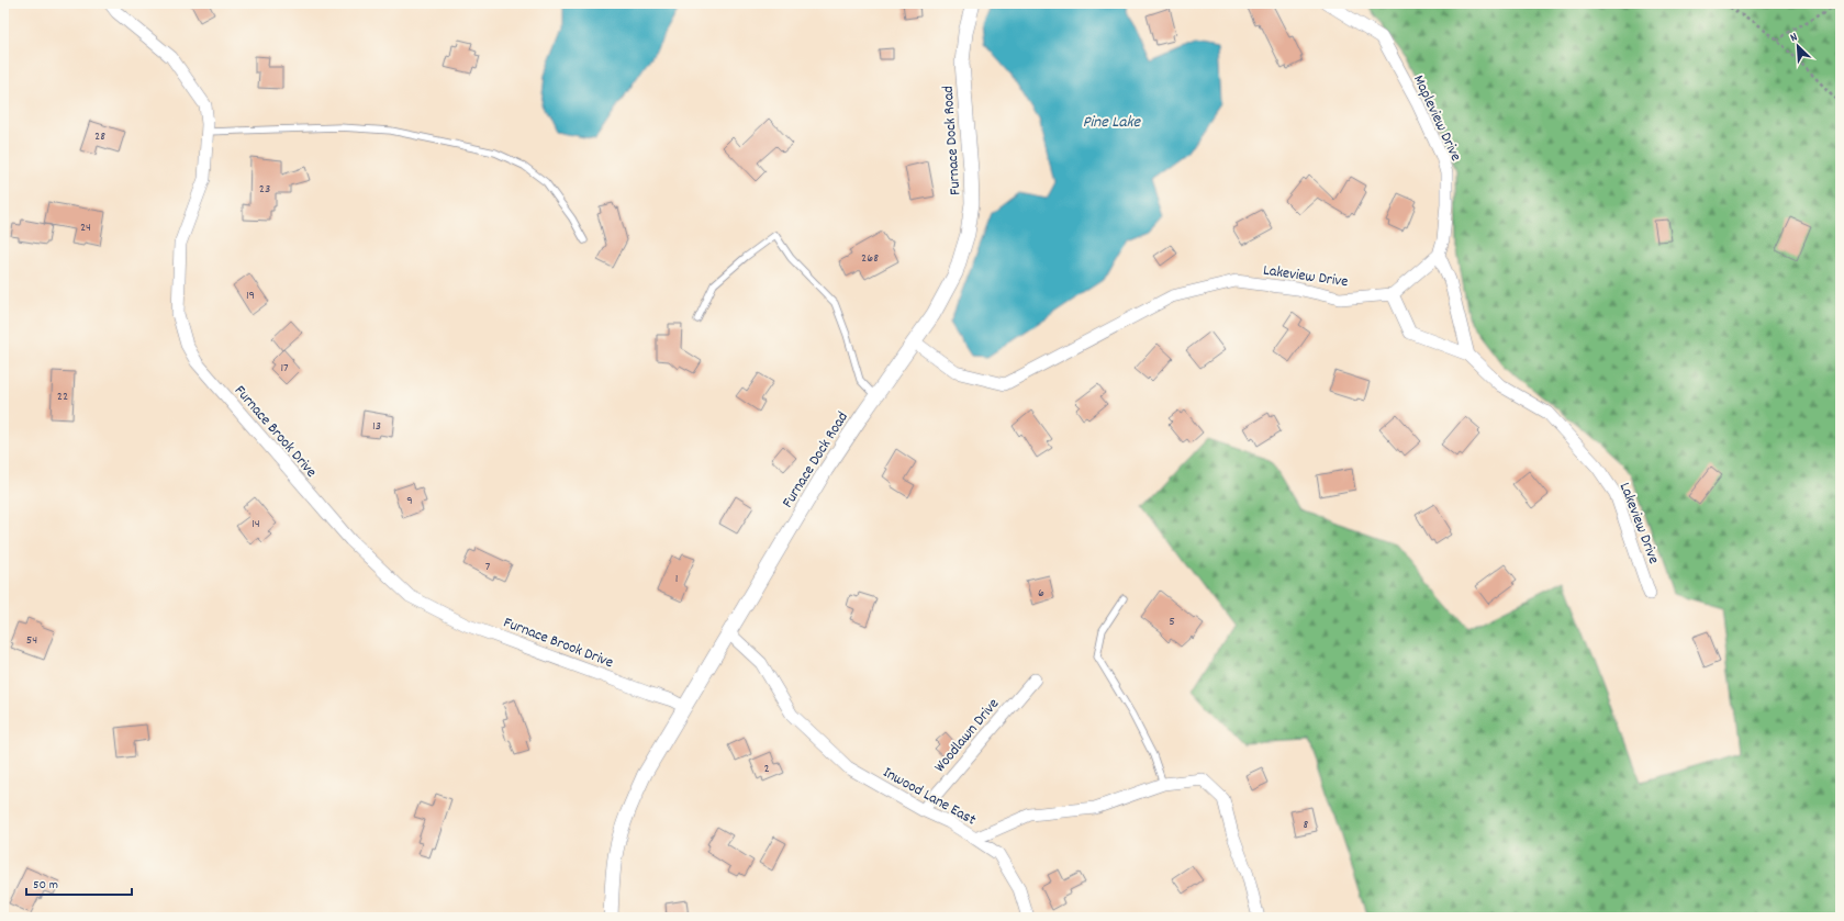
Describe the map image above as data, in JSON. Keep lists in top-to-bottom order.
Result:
{
  "streets": {
    "street": [
      "Mapleview Drive",
      "Furnace Dock Road",
      "Lakeview Drive",
      "Furnace Brook Drive",
      "Woodlawn Drive",
      "Inwood Lane East"
    ]
  },
  "crossings": [
    ["Furnace Dock Road", "Lakeview Drive"],
    ["Furnace Dock Road", "Furnace Brook Drive"],
    ["Furnace Dock Road", "Inwood Lane East"],
    ["Woodlawn Drive", "Inwood Lane East"]
  ],
  "water": ["Pine Lake"],
  "house_numbers": [
    "28",
    "23",
    "24",
    "268",
    "19",
    "17",
    "22",
    "13",
    "9",
    "14",
    "7",
    "1",
    "6",
    "5",
    "54",
    "2",
    "8"
  ],
  "scale_bar": "50 m",
  "north": "top left"
}
